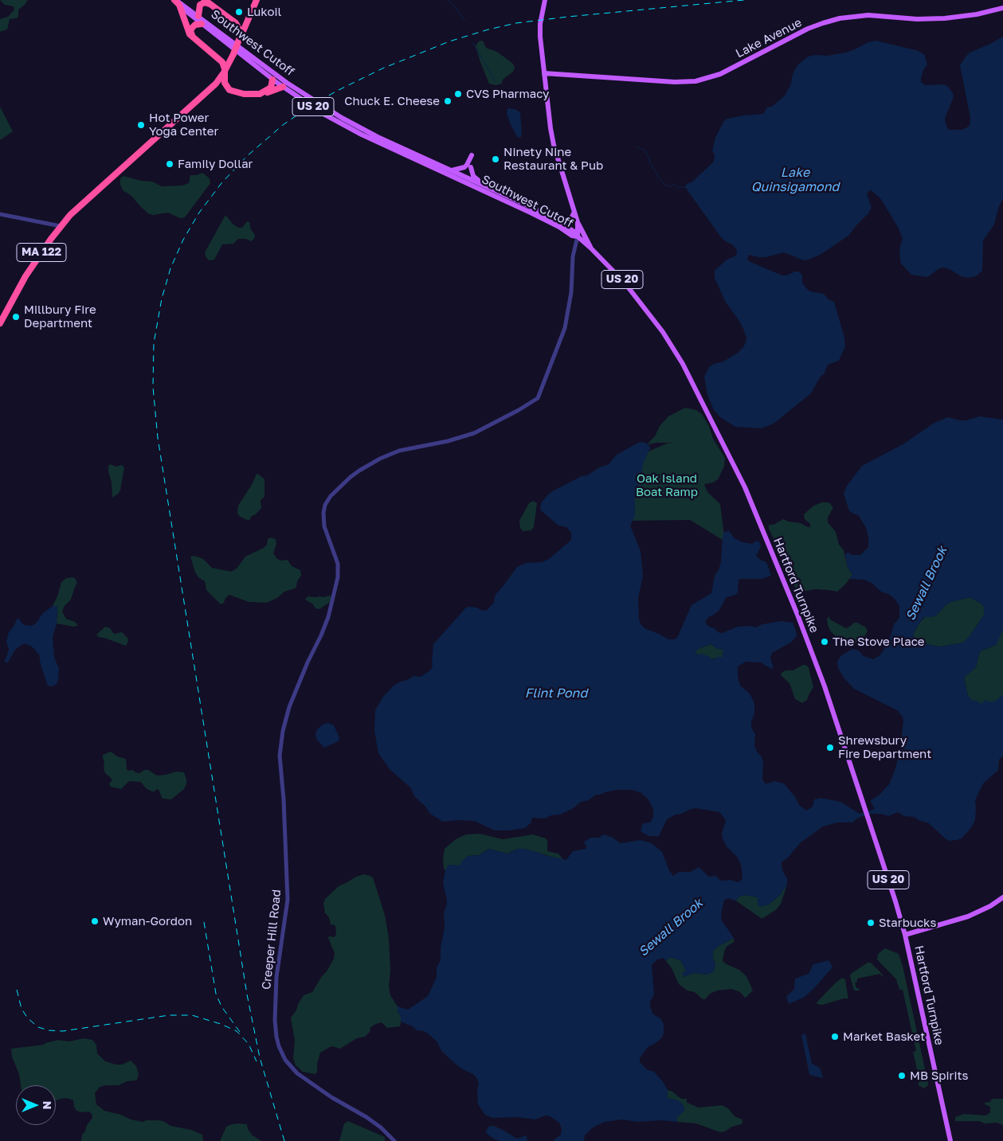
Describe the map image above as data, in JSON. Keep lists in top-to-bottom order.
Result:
{
  "streets": {
    "highway": ["MA 122"],
    "main road": [
      "Lake Avenue",
      "Southwest Cutoff",
      "US 20",
      "Hartford Turnpike"
    ],
    "street": ["Creeper Hill Road"]
  },
  "crossings": [
    ["Southwest Cutoff", "US 20"],
    ["Southwest Cutoff", "Creeper Hill Road"],
    ["US 20", "Hartford Turnpike"],
    ["US 20", "Creeper Hill Road"]
  ],
  "water": ["Lake Quinsigamond", "Sewall Brook", "Flint Pond"],
  "parks": ["Oak Island Boat Ramp"],
  "places": [
    "Lukoil",
    "CVS Pharmacy",
    "Chuck E. Cheese",
    "Hot Power Yoga Center",
    "Ninety Nine Restaurant & Pub",
    "Family Dollar",
    "Millbury Fire Department",
    "The Stove Place",
    "Shrewsbury Fire Department",
    "Wyman-Gordon",
    "Starbucks",
    "Market Basket",
    "MB Spirits"
  ],
  "north": "right"
}
